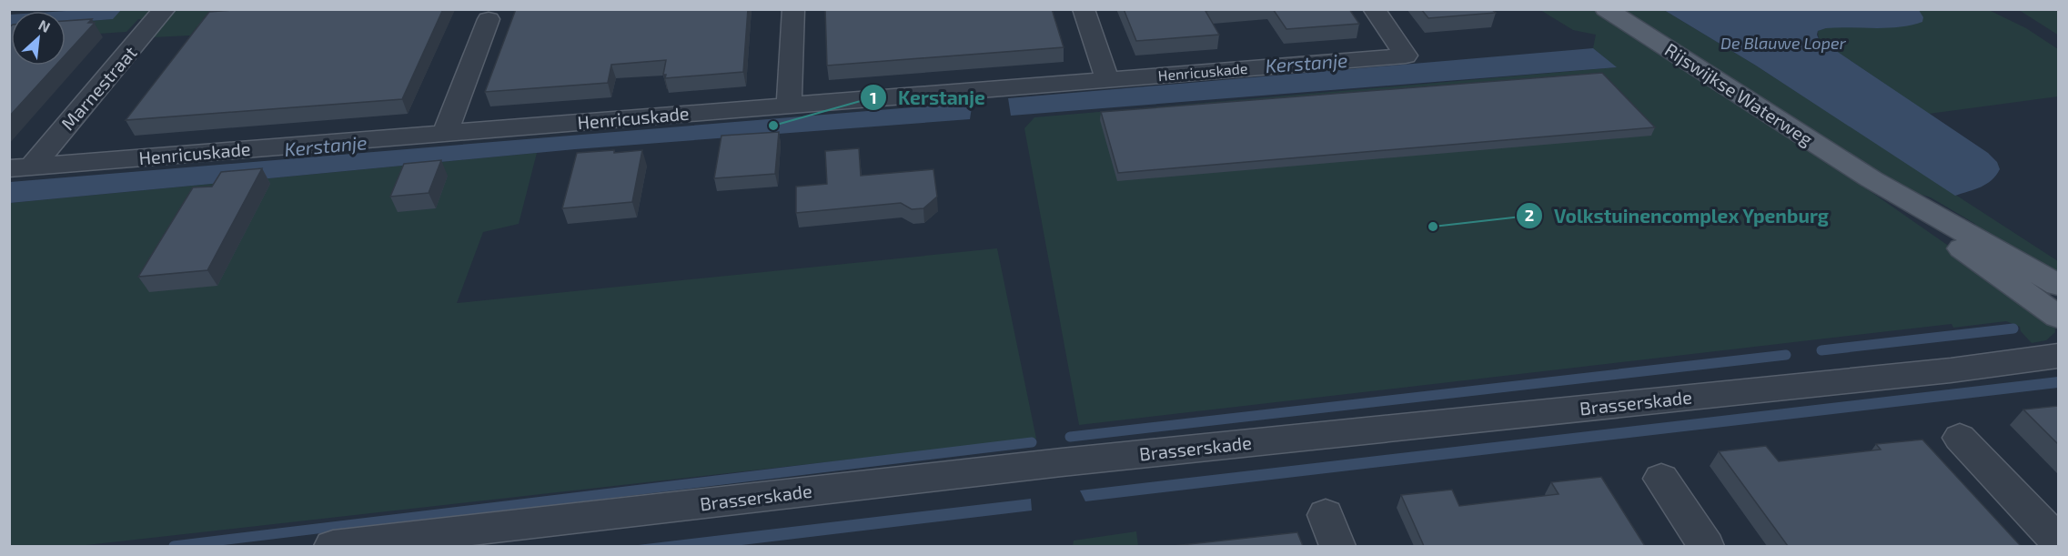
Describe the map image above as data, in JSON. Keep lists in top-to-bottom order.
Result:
{
  "streets": {
    "main road": ["Rijswijkse Waterweg"],
    "street": ["Henricuskade", "Marnestraat", "Brasserskade"]
  },
  "crossings": [
    ["Henricuskade", "Marnestraat"]
  ],
  "water": ["De Blauwe Loper", "Kerstanje"],
  "places": ["Kerstanje", "Volkstuinencomplex Ypenburg"],
  "north": "top right"
}
